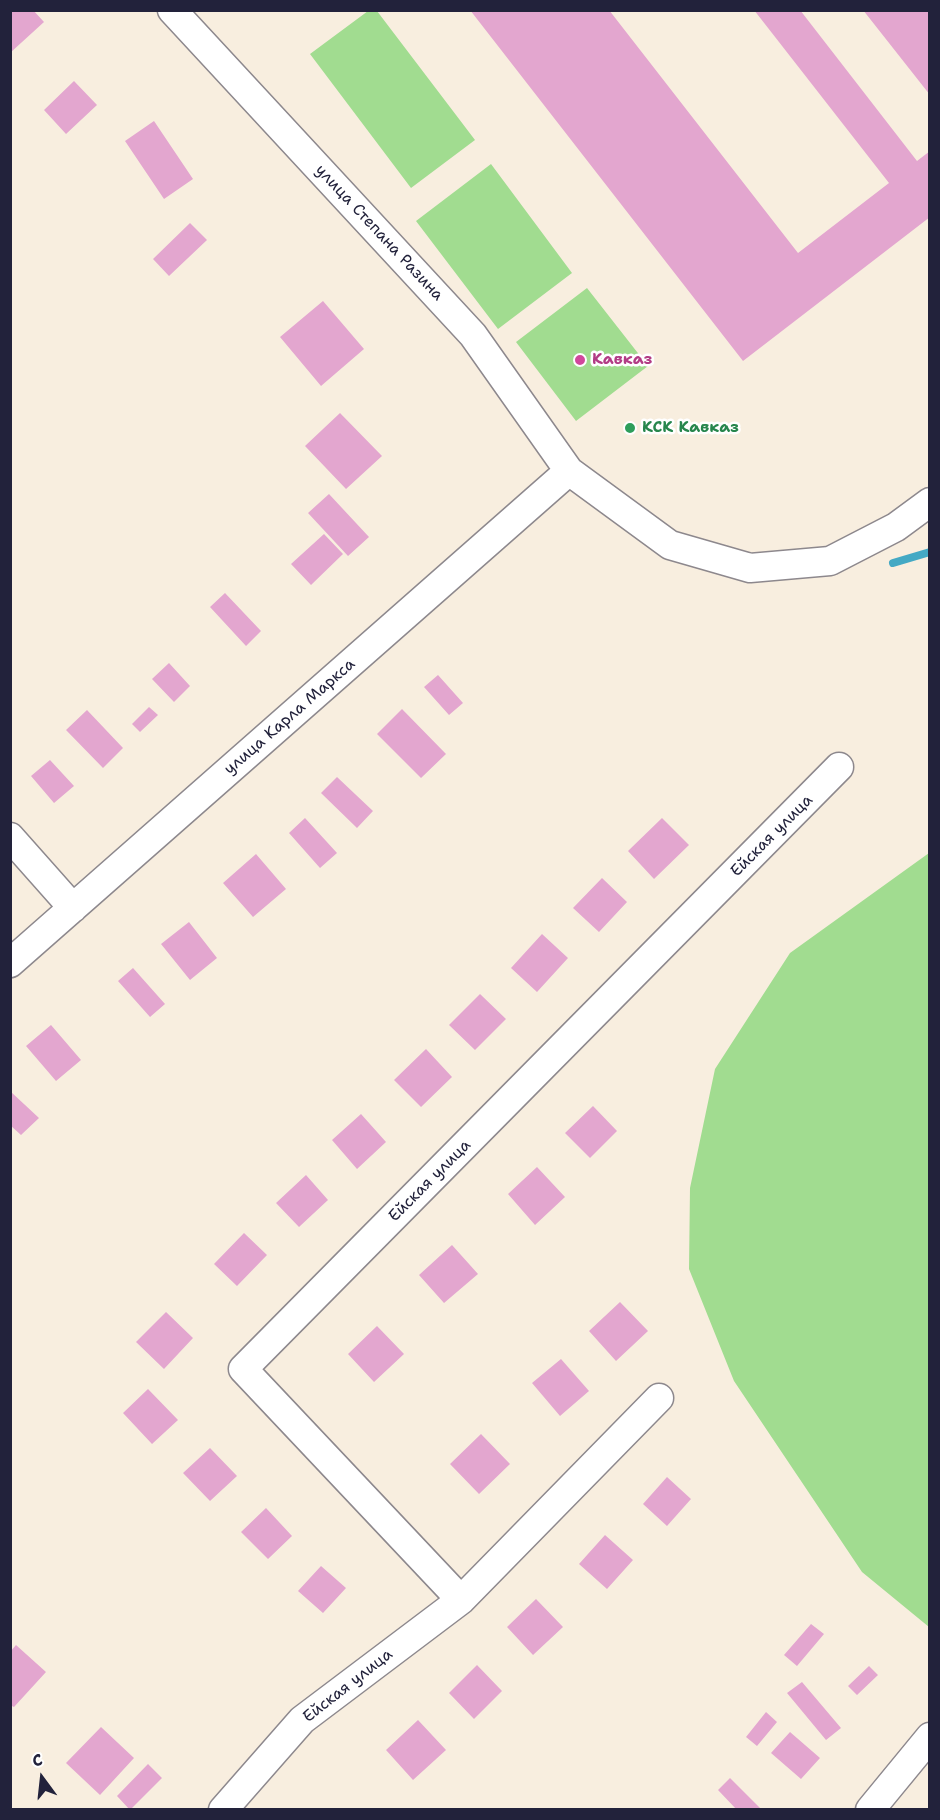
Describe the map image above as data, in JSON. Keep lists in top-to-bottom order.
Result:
{
  "streets": {
    "street": ["улица Степана Разина", "улица Карла Маркса", "Ейская улица"]
  },
  "crossings": [
    ["улица Степана Разина", "улица Карла Маркса"]
  ],
  "places": ["Кавказ", "КСК Кавказ"],
  "north": "top"
}
